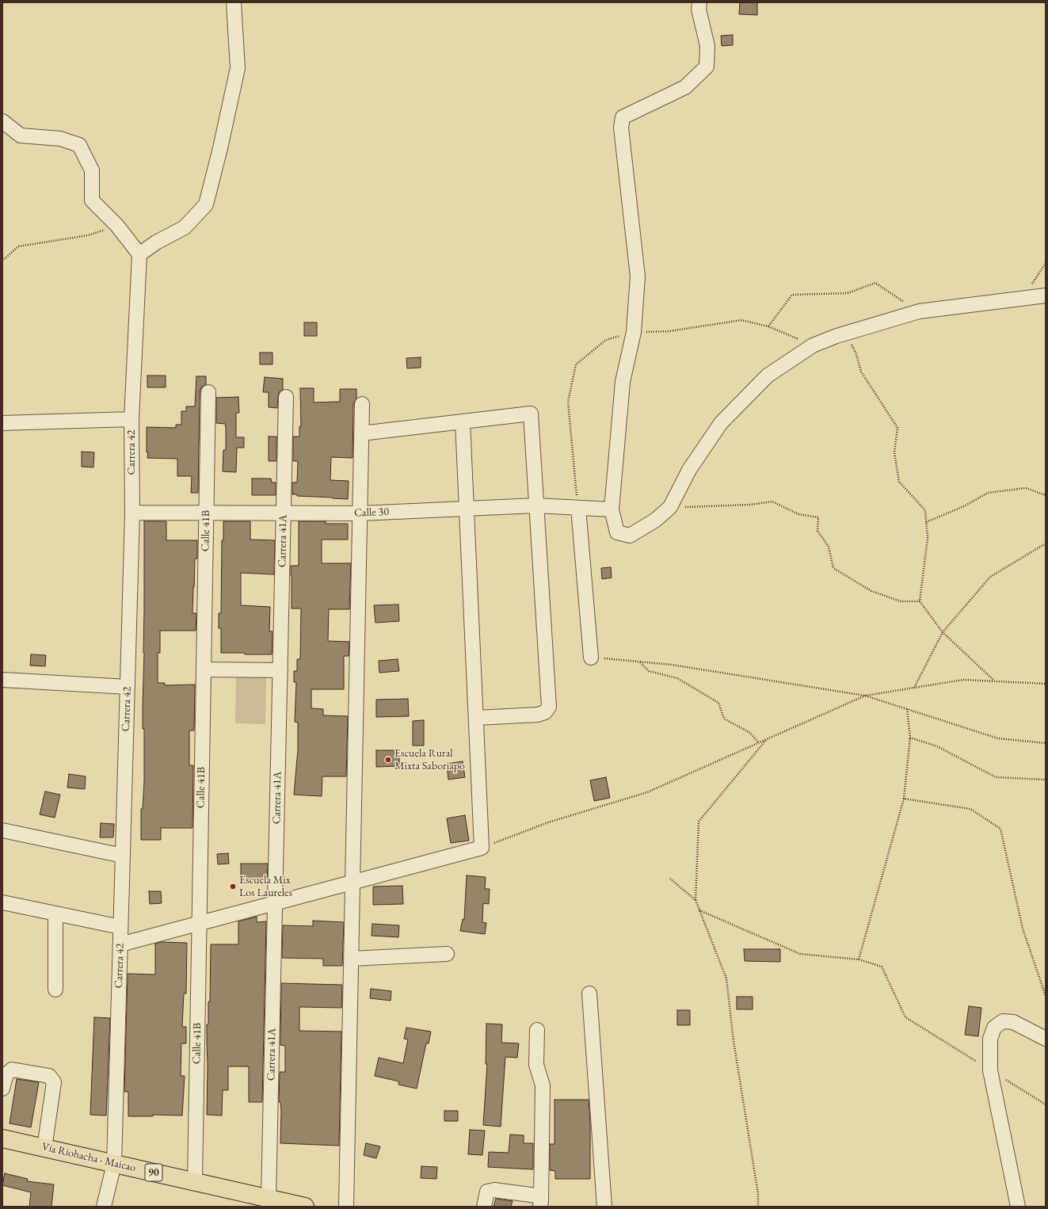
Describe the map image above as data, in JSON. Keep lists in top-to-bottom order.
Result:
{
  "streets": {
    "highway": ["Vía Riohacha - Maicao", "90"],
    "street": [
      "Carrera 42",
      "Calle 30",
      "Calle 41B",
      "Carrera 41A"
    ]
  },
  "crossings": [
    ["Carrera 42", "Calle 30"],
    ["Carrera 42", "Vía Riohacha - Maicao"],
    ["Calle 30", "Calle 41B"],
    ["Calle 30", "Carrera 41A"],
    ["Calle 41B", "Vía Riohacha - Maicao"],
    ["Carrera 41A", "Vía Riohacha - Maicao"]
  ],
  "places": ["Escuela Rural Mixta Saboriapo", "Escuela Mix Los Laureles"]
}
